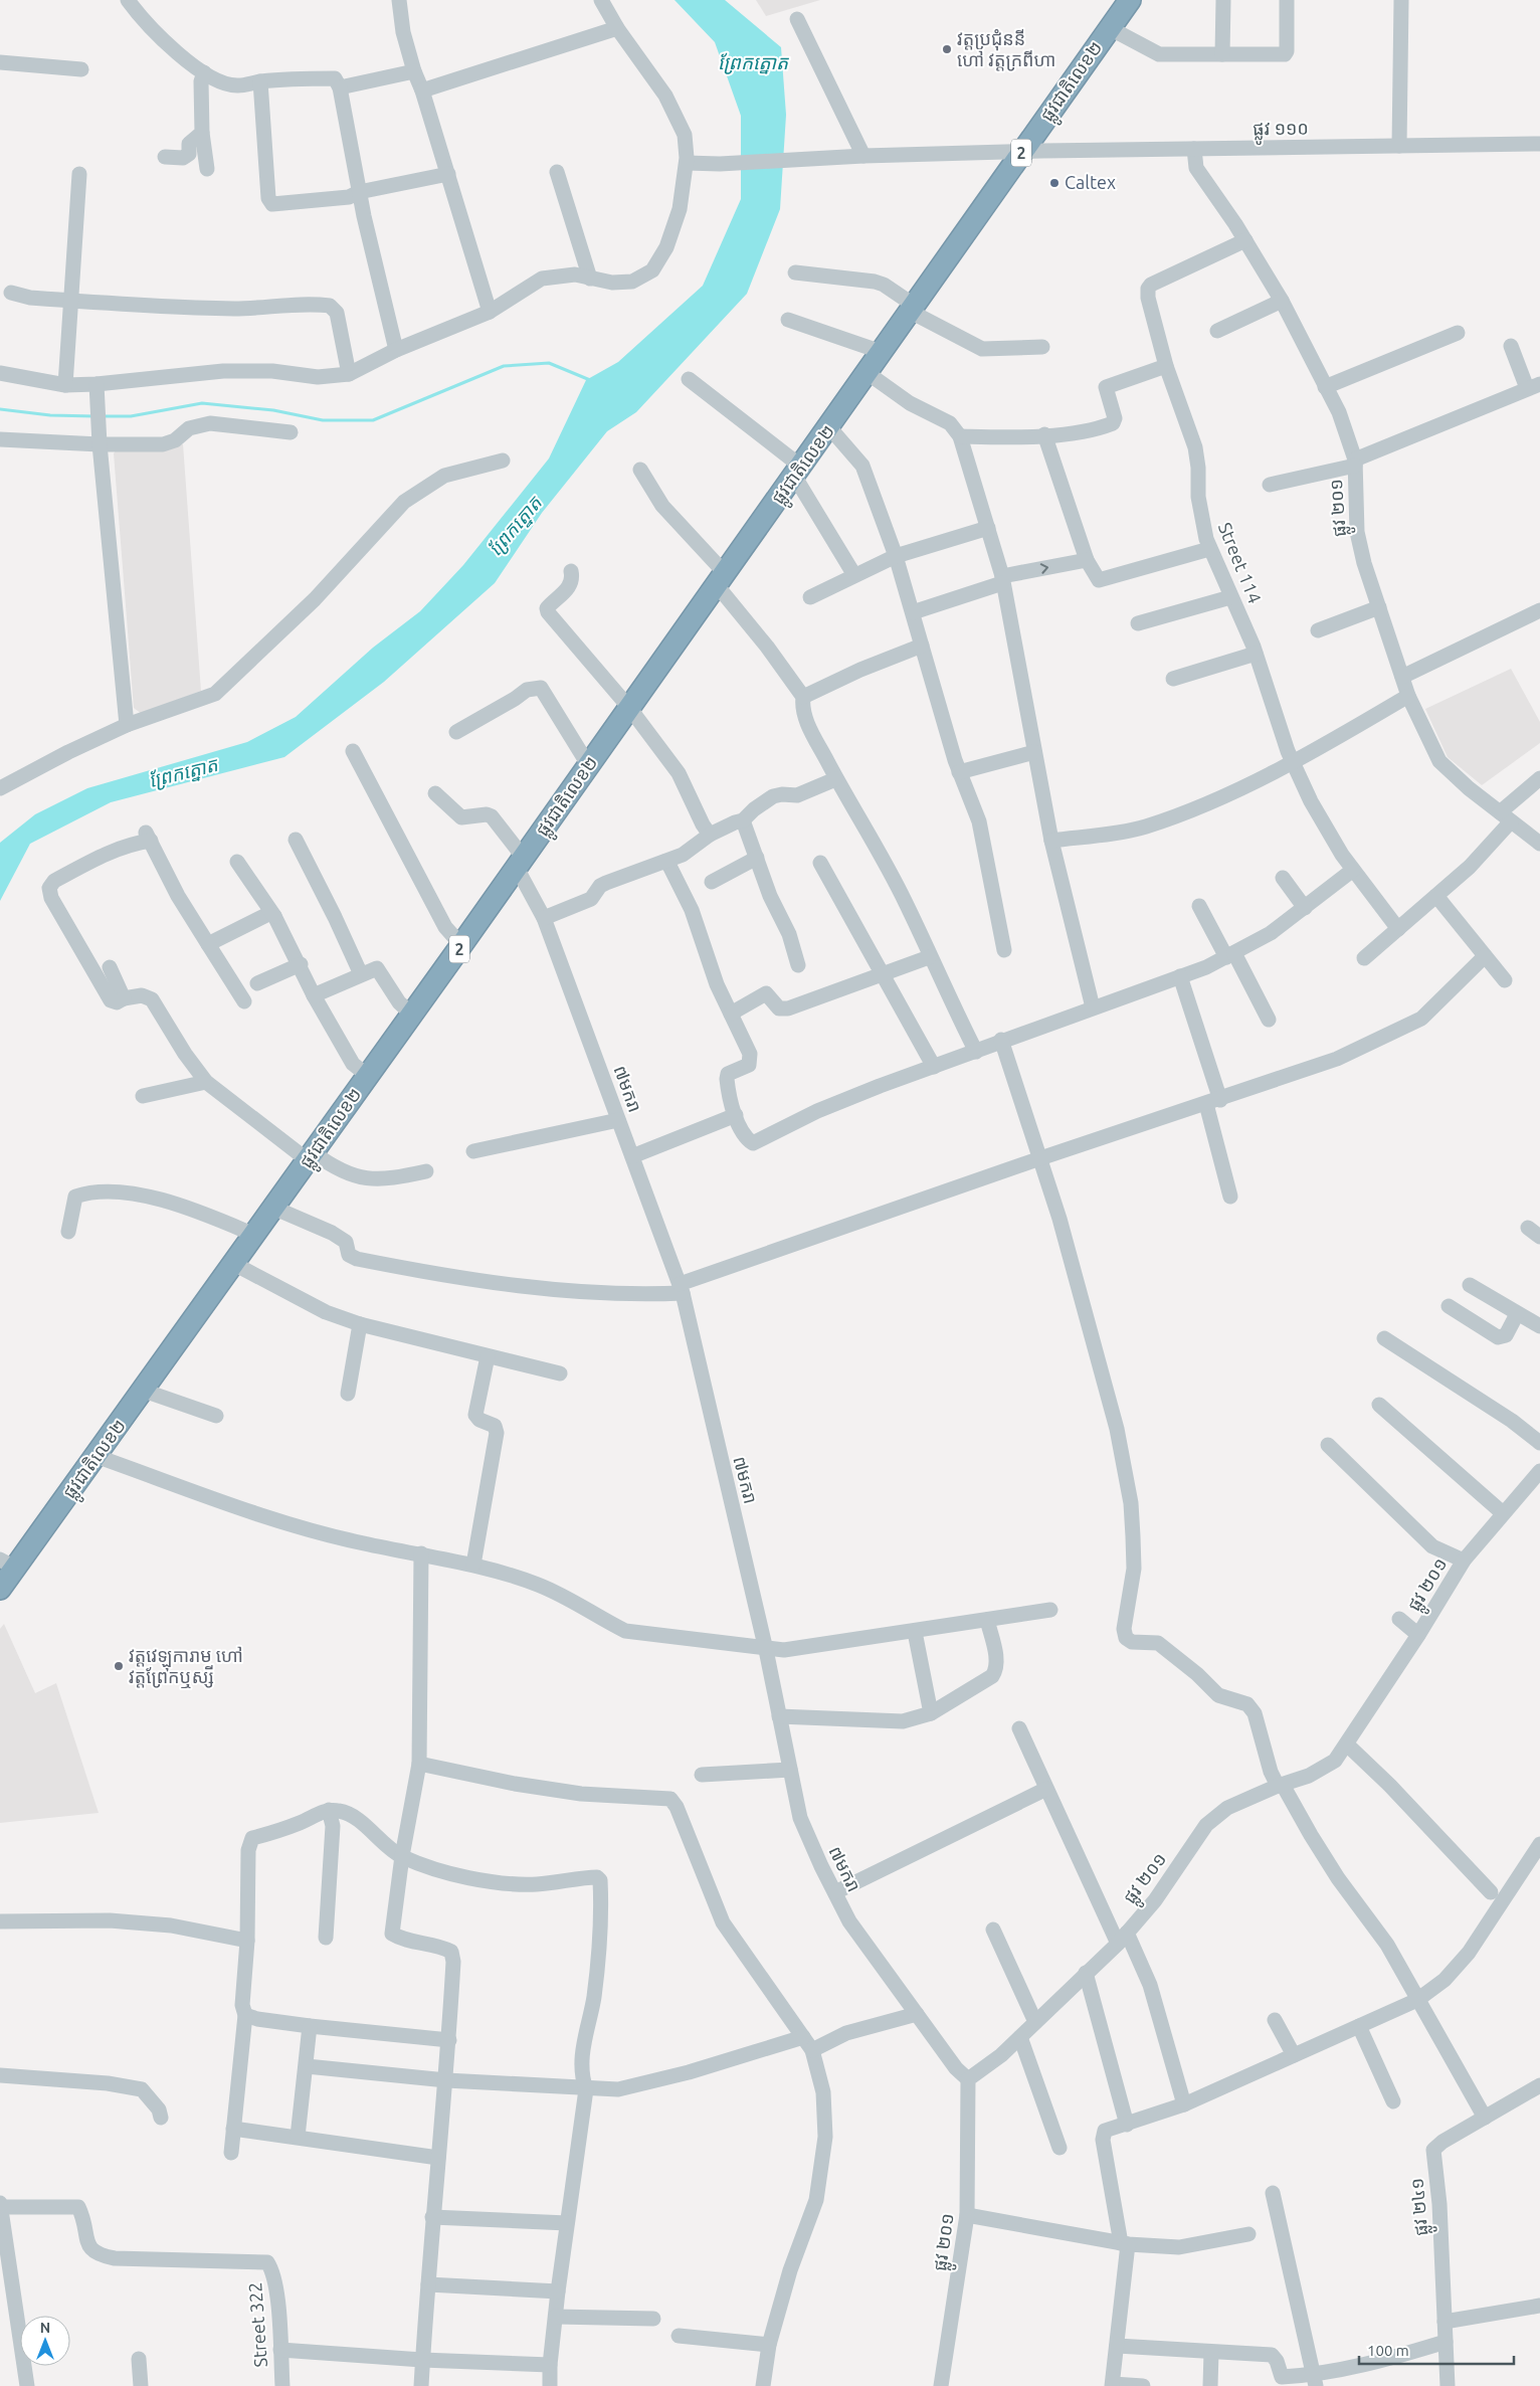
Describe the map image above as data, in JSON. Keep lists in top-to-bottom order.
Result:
{
  "streets": {
    "highway": ["ផ្លូវជាតិលេខ២", "2"],
    "street": [
      "ផ្លូវ ១១០",
      "ផ្លូវ ២០១",
      "Street 114",
      "៧មករា",
      "ផ្លូវ ២៤១",
      "Street 322"
    ]
  },
  "crossings": [
    ["ផ្លូវជាតិលេខ២", "ផ្លូវ ១១០"],
    ["ផ្លូវជាតិលេខ២", "៧មករា"],
    ["ផ្លូវ ១១០", "ផ្លូវ ២០១"],
    ["ផ្លូវ ២០១", "Street 114"],
    ["ផ្លូវ ២០១", "៧មករា"]
  ],
  "water": ["ព្រែកត្នោត"],
  "places": ["វត្តប្រជុំននី ហៅ វត្តក្រពីហា", "Caltex", "វត្តវេឡុការាម ហៅ វត្តព្រែកឬស្សី"],
  "scale_bar": "100 m",
  "north": "top"
}
